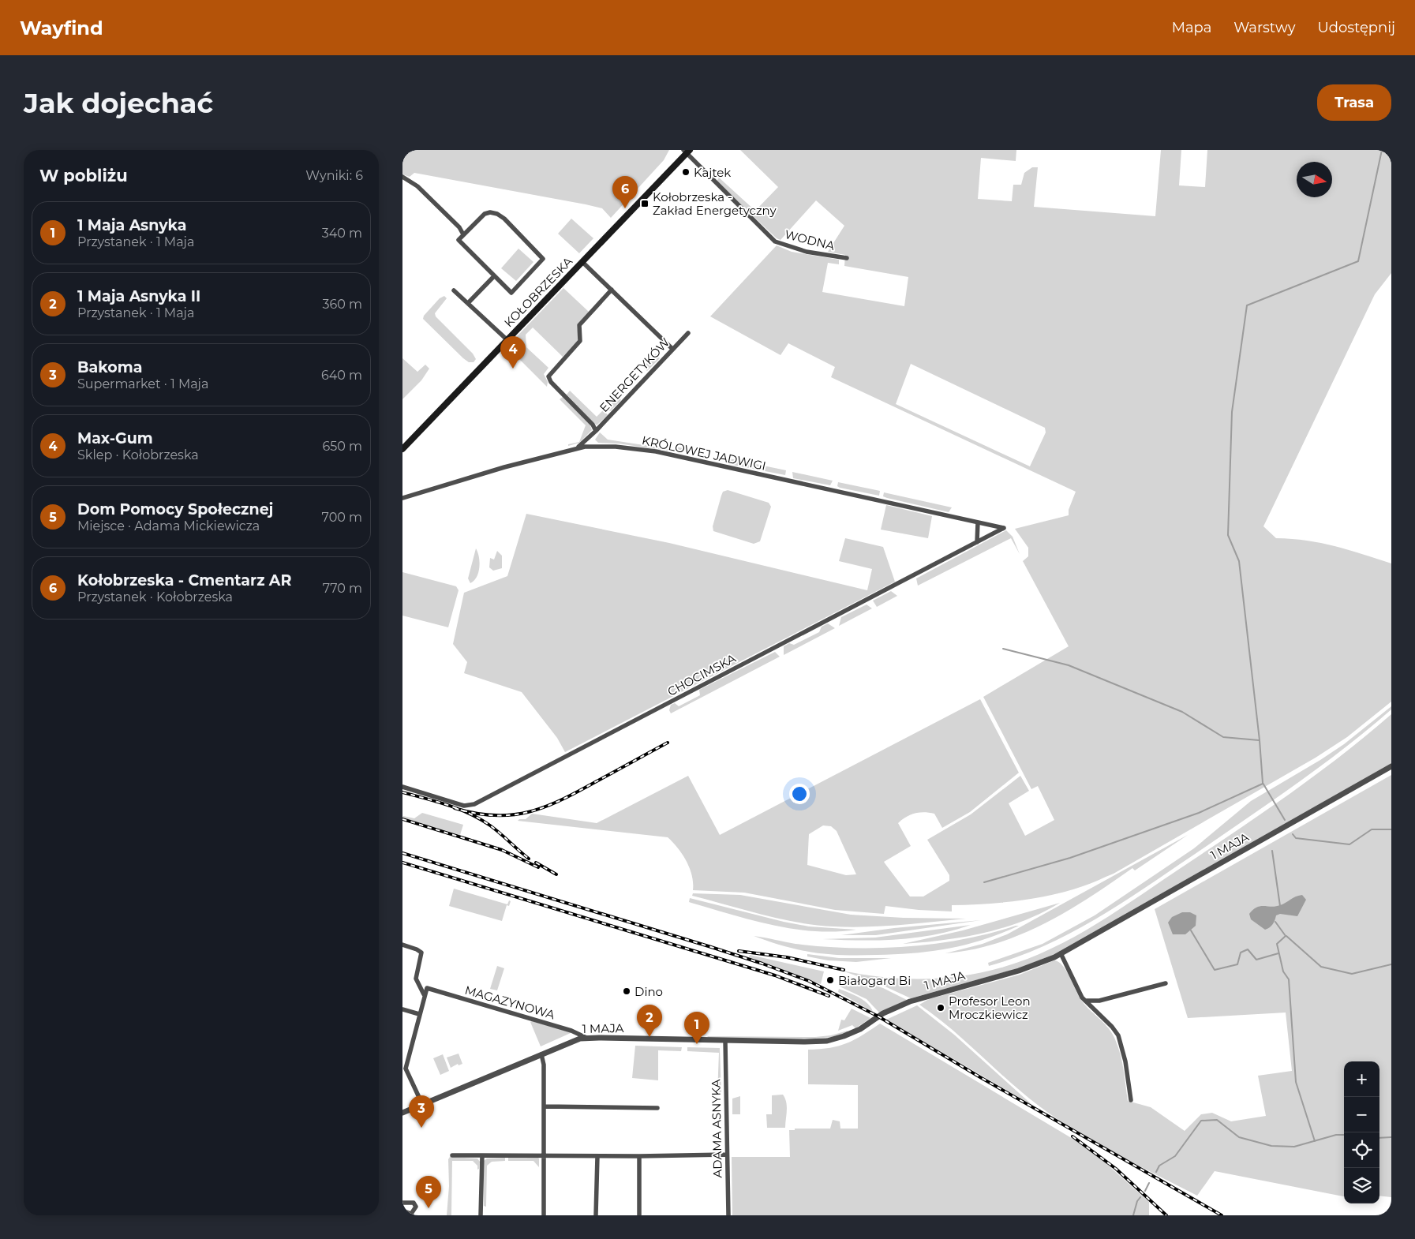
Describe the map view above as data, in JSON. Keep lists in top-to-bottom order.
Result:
{
  "streets": {
    "main road": ["KOŁOBRZESKA"],
    "street": [
      "WODNA",
      "ENERGETYKÓW",
      "KRÓLOWEJ JADWIGI",
      "CHOCIMSKA",
      "1 MAJA",
      "MAGAZYNOWA",
      "ADAMA ASNYKA"
    ]
  },
  "crossings": [
    ["WODNA", "KOŁOBRZESKA"],
    ["ENERGETYKÓW", "KRÓLOWEJ JADWIGI"],
    ["KRÓLOWEJ JADWIGI", "CHOCIMSKA"],
    ["1 MAJA", "MAGAZYNOWA"],
    ["1 MAJA", "ADAMA ASNYKA"]
  ],
  "places": {
    "other": [
      "Kajtek",
      "Białogard Bi",
      "Dino",
      "Profesor Leon Mroczkiewicz"
    ],
    "transit": ["Kołobrzeska - Zakład Energetyczny"]
  },
  "north": "right",
  "page": {
    "header": "Wayfind",
    "nav": ["Mapa", "Warstwy", "Udostępnij"],
    "buttons": "Trasa",
    "title": "Jak dojechać",
    "heading": ["W pobliżu", "Wyniki: 6"],
    "pins": [
      "6",
      "4",
      "2",
      "1",
      "3",
      "5"
    ],
    "list": [
      {
        "mark": "1",
        "name": "1 Maja Asnyka",
        "note": "Przystanek · 1 Maja",
        "value": "340 m"
      },
      {
        "mark": "2",
        "name": "1 Maja Asnyka II",
        "note": "Przystanek · 1 Maja",
        "value": "360 m"
      },
      {
        "mark": "3",
        "name": "Bakoma",
        "note": "Supermarket · 1 Maja",
        "value": "640 m"
      },
      {
        "mark": "4",
        "name": "Max-Gum",
        "note": "Sklep · Kołobrzeska",
        "value": "650 m"
      },
      {
        "mark": "5",
        "name": "Dom Pomocy Społecznej",
        "note": "Miejsce · Adama Mickiewicza",
        "value": "700 m"
      },
      {
        "mark": "6",
        "name": "Kołobrzeska - Cmentarz AR",
        "note": "Przystanek · Kołobrzeska",
        "value": "770 m"
      }
    ],
    "map_buttons": ["+", "−"]
  }
}
